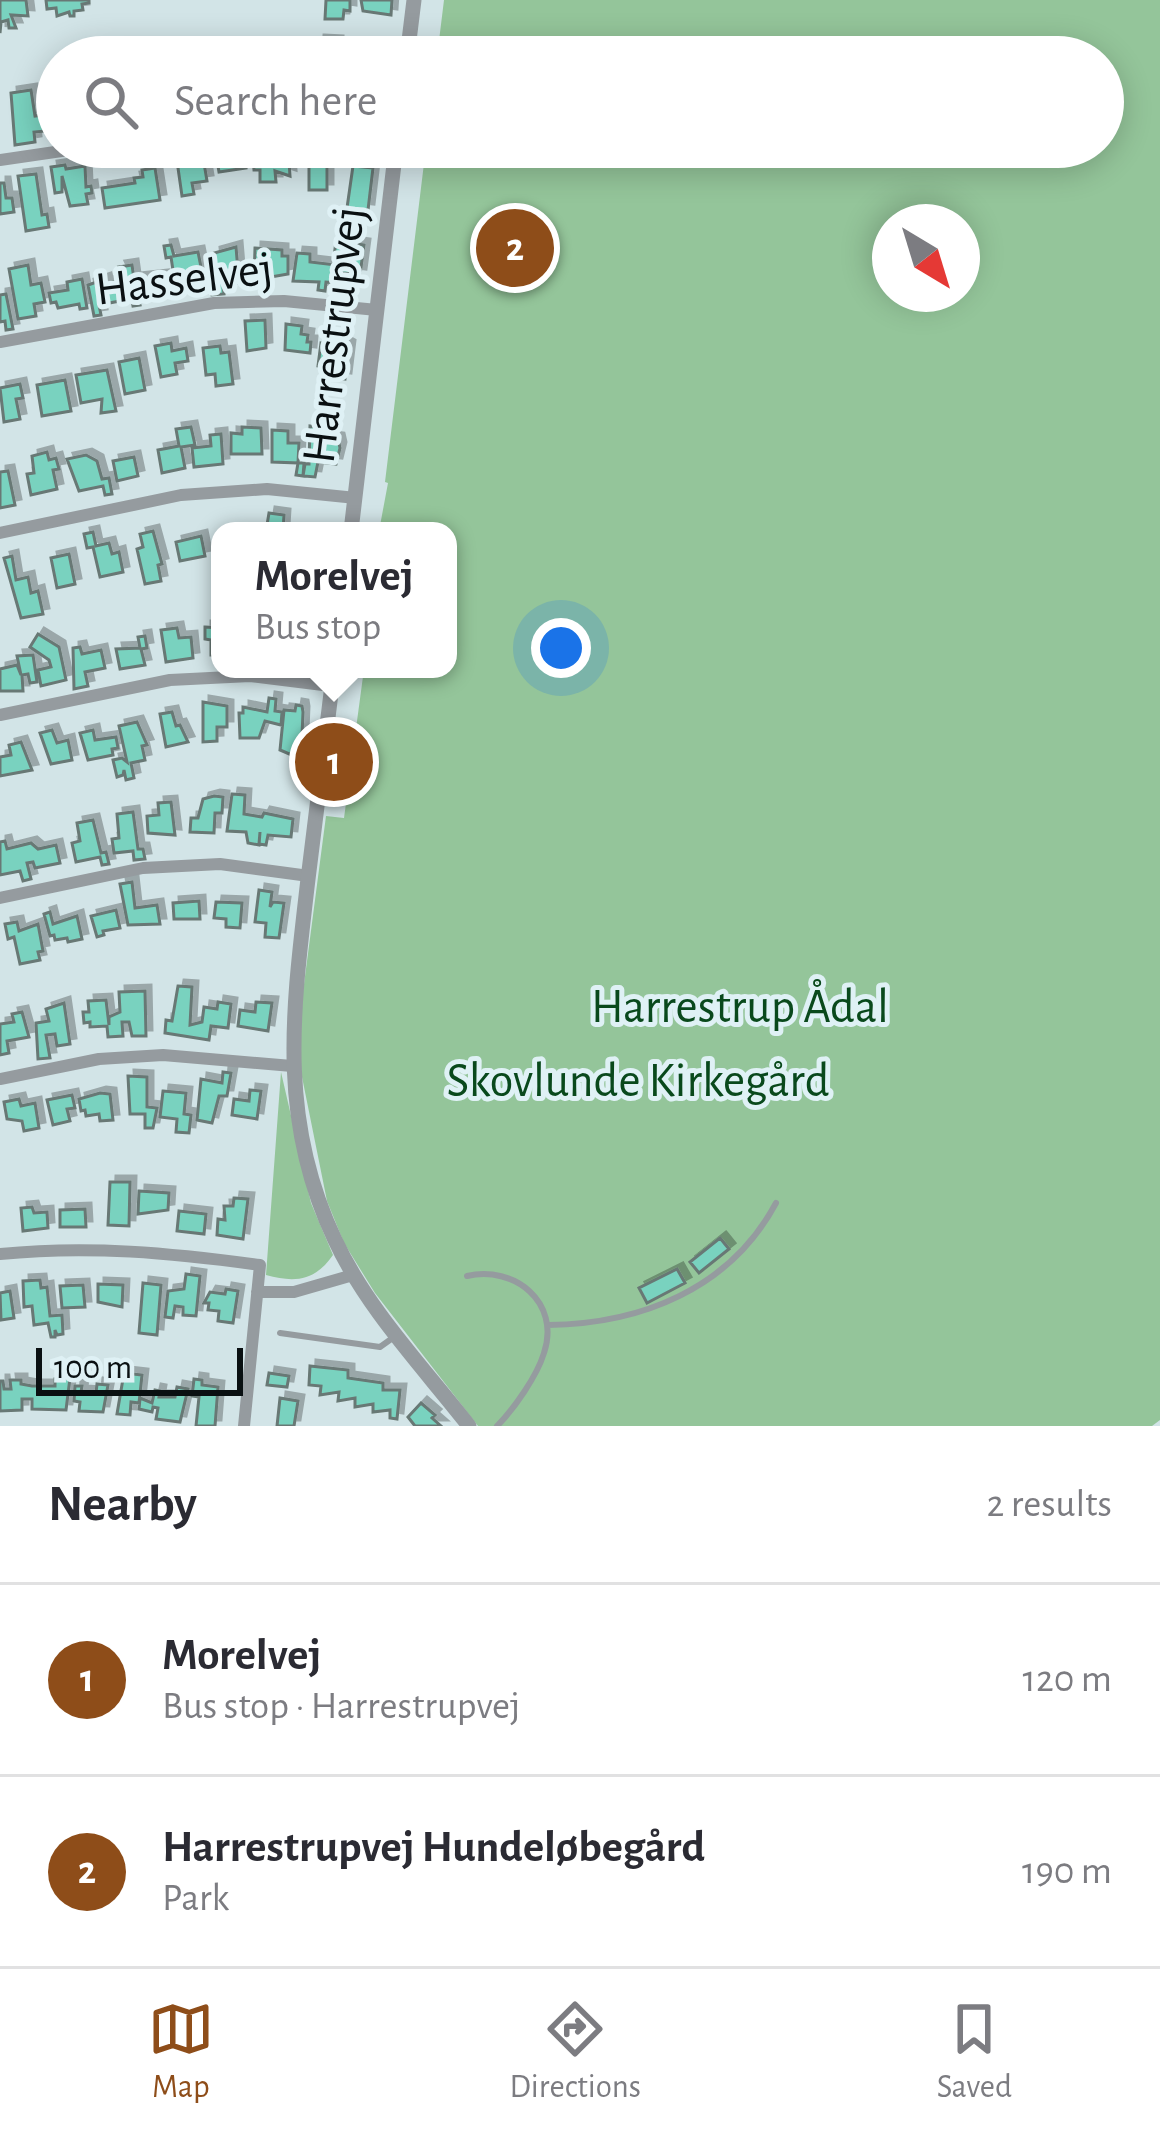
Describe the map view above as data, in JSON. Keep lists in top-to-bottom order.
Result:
{
  "streets": {
    "street": ["Hasselvej", "Harrestrupvej"]
  },
  "crossings": [
    ["Hasselvej", "Harrestrupvej"]
  ],
  "parks": ["Harrestrup Ådal", "Skovlunde Kirkegård"],
  "scale_bar": "100 m",
  "north": "bottom right",
  "page": {
    "search": "Search here",
    "pins": ["2", "1"],
    "popup": ["Morelvej", "Bus stop"],
    "scale": "100 m",
    "heading": ["Nearby", "2 results"],
    "list": [
      {
        "mark": "1",
        "name": "Morelvej",
        "note": "Bus stop · Harrestrupvej",
        "value": "120 m"
      },
      {
        "mark": "2",
        "name": "Harrestrupvej Hundeløbegård",
        "note": "Park",
        "value": "190 m"
      }
    ],
    "nav": ["Map", "Directions", "Saved"]
  }
}
